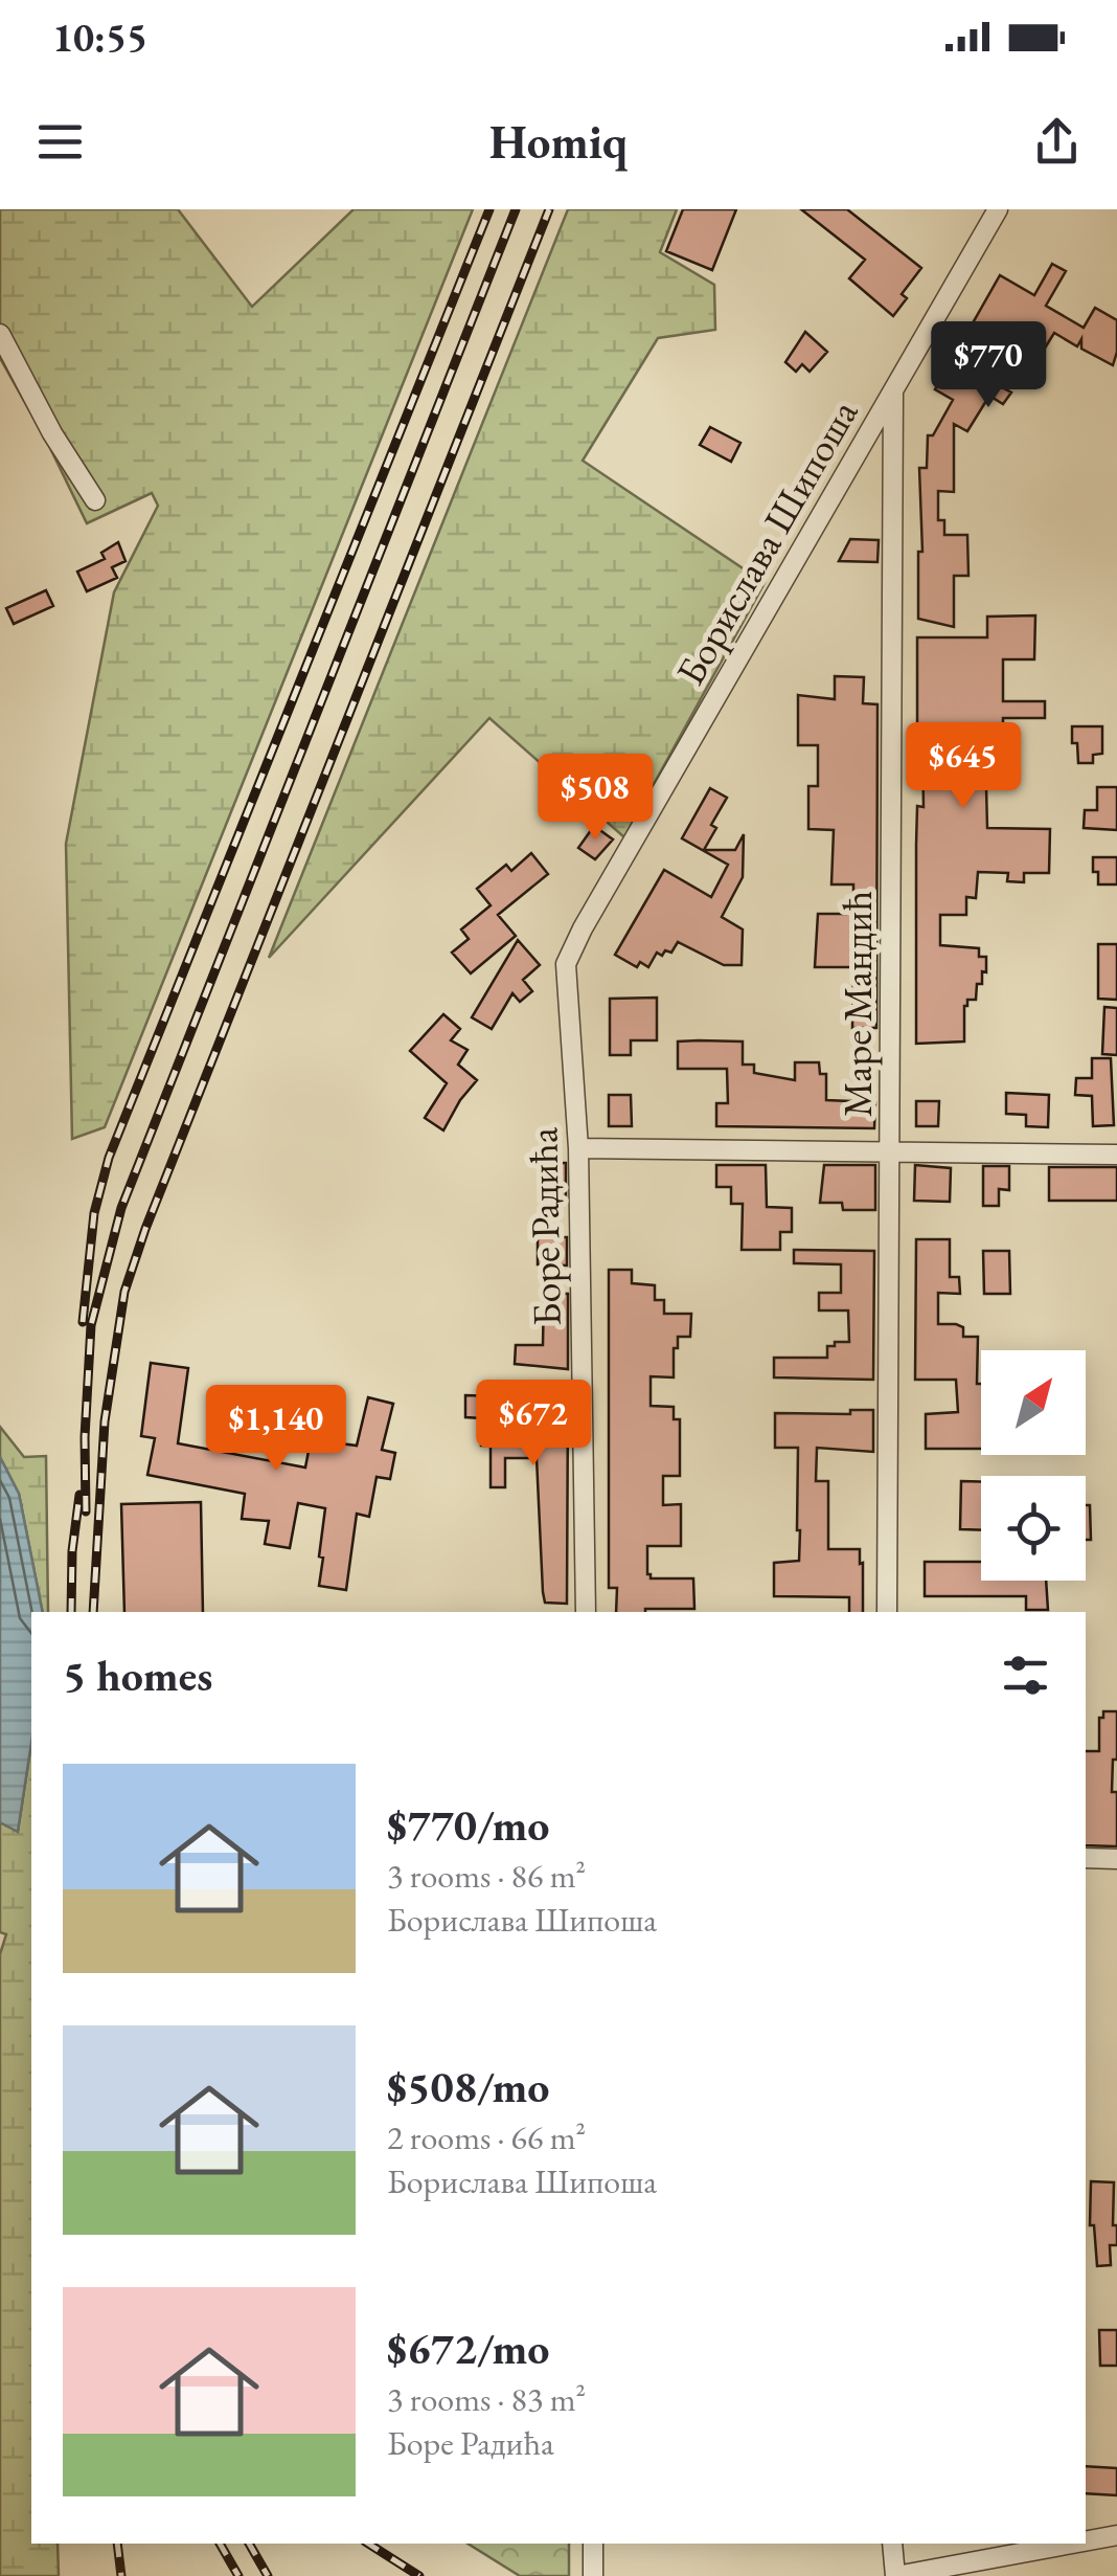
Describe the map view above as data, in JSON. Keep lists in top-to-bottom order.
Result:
{
  "streets": {
    "street": ["Борислава Шипоша", "Маре Мандић", "Боре Радића"]
  },
  "crossings": [
    ["Борислава Шипоша", "Маре Мандић"],
    ["Борислава Шипоша", "Боре Радића"]
  ],
  "north": "top right",
  "page": {
    "status": "10:55",
    "header": "Homiq",
    "price": [
      "$770",
      "$645",
      "$508",
      "$672",
      "$1,140"
    ],
    "heading": "5 homes",
    "list": [
      {
        "name": "$770/mo",
        "note": "3 rooms · 86 m² · Борислава Шипоша"
      },
      {
        "name": "$508/mo",
        "note": "2 rooms · 66 m² · Борислава Шипоша"
      },
      {
        "name": "$672/mo",
        "note": "3 rooms · 83 m² · Боре Радића"
      }
    ]
  }
}
